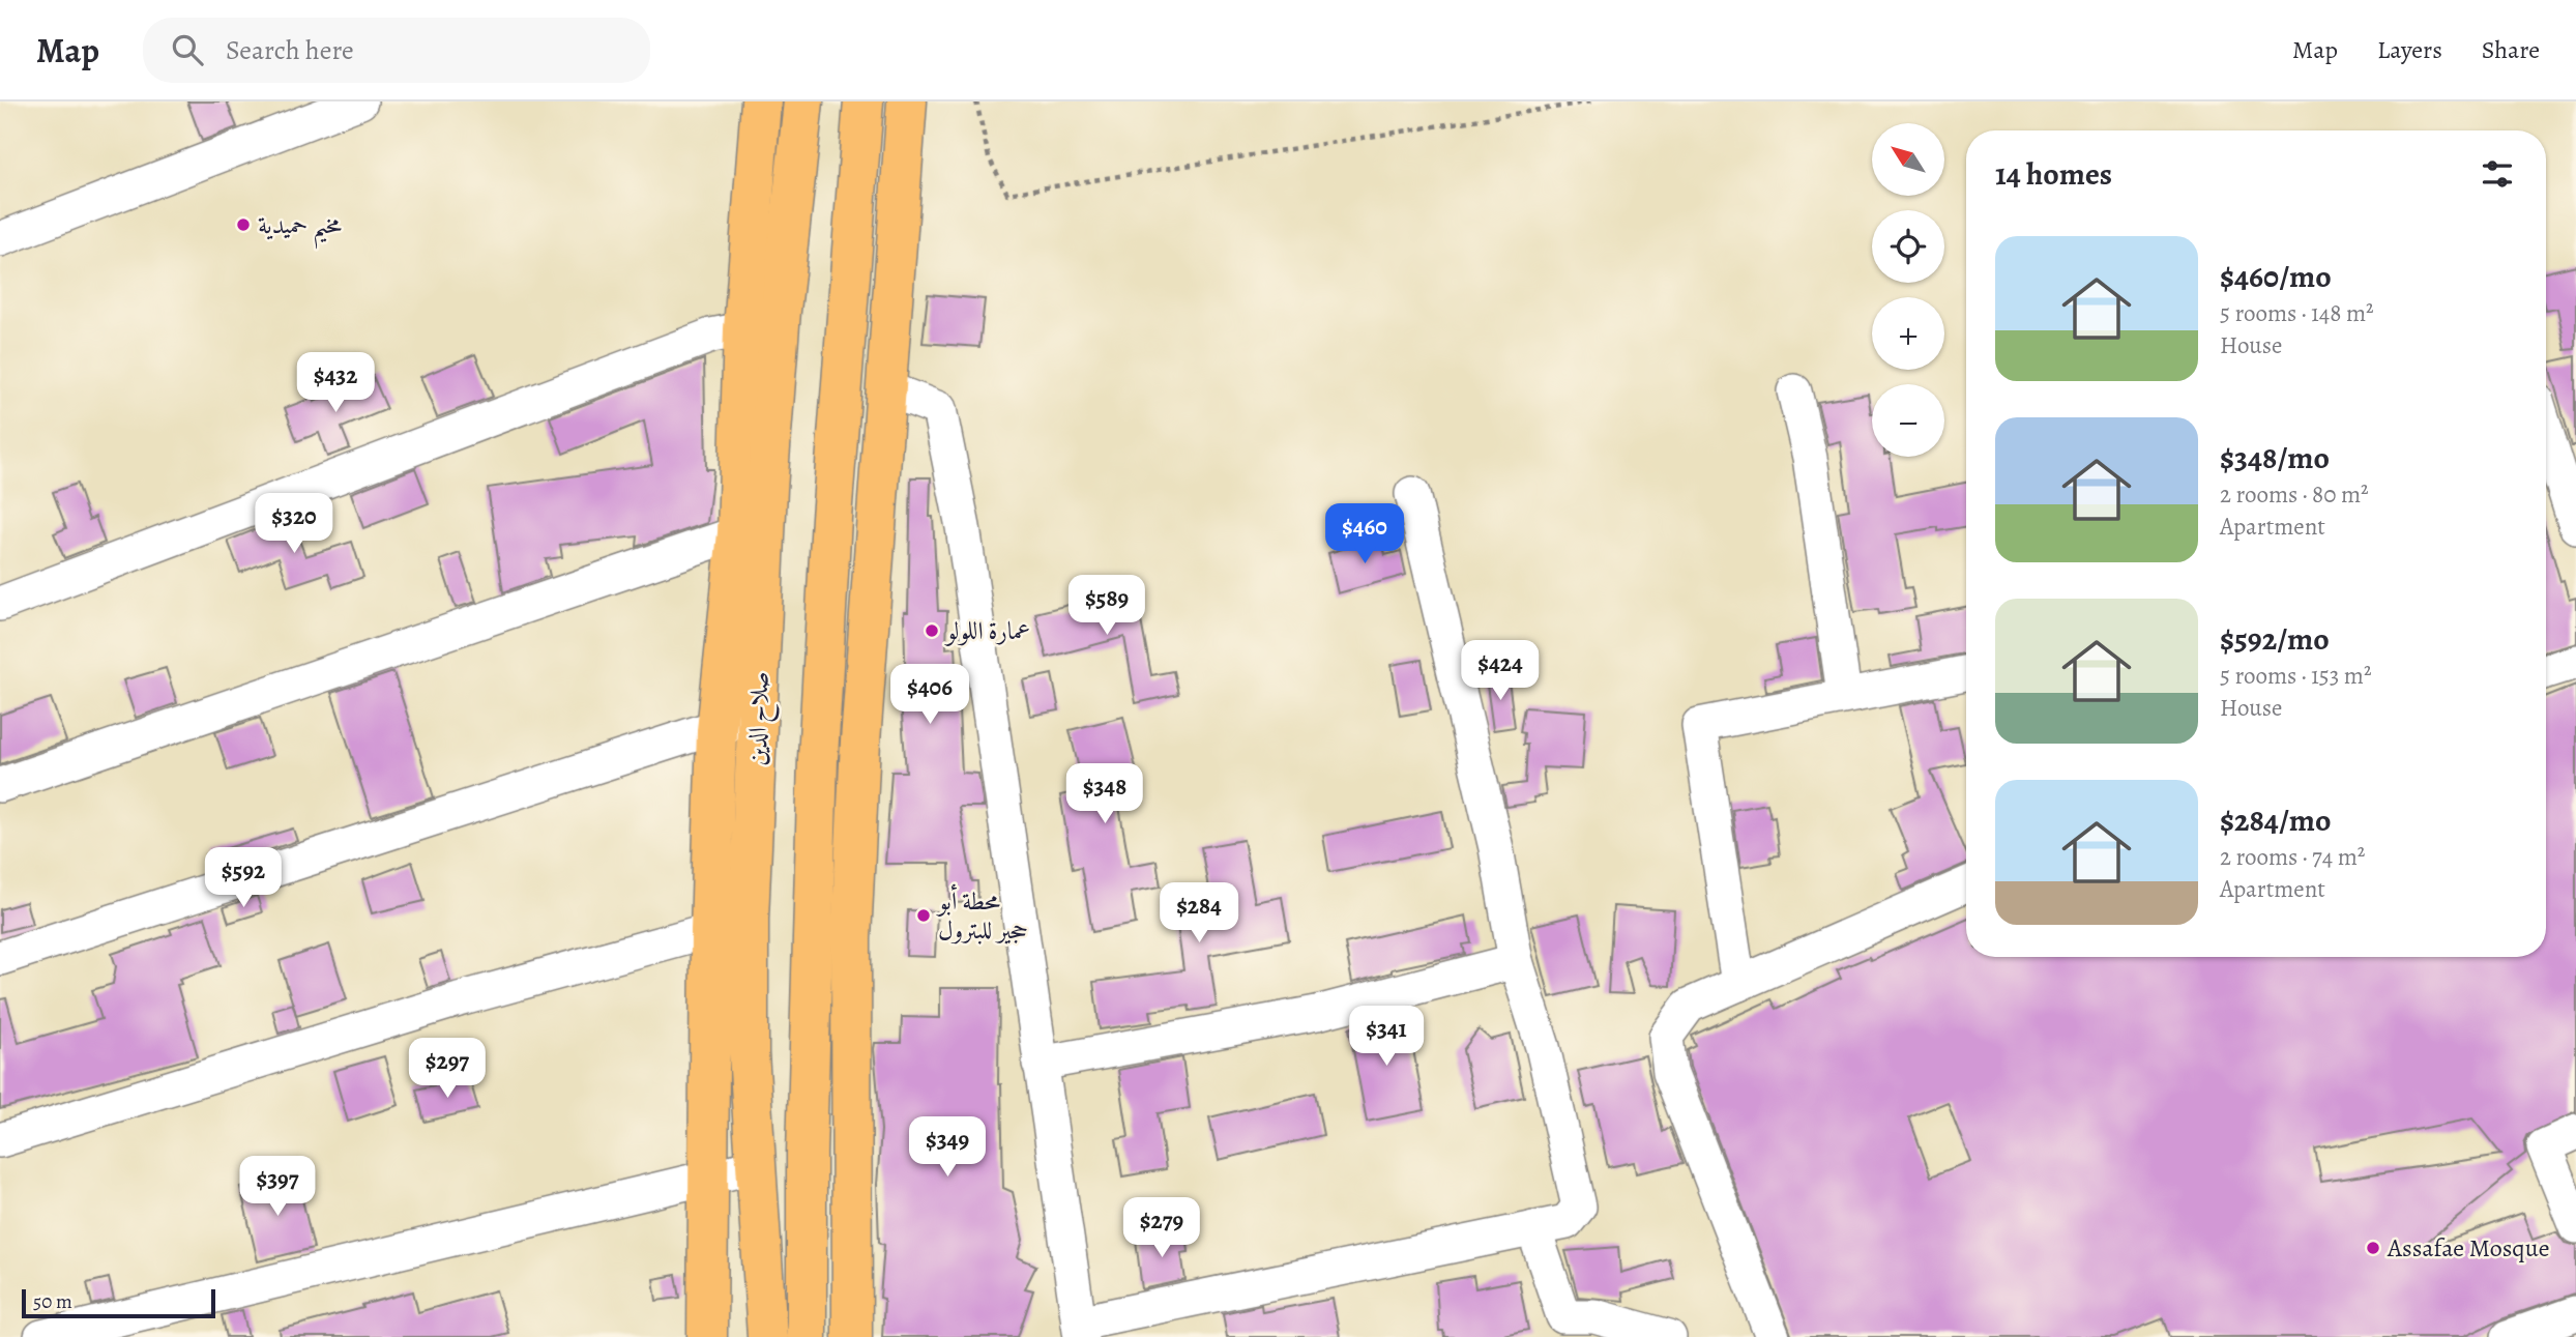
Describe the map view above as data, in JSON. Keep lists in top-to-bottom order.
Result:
{
  "streets": {
    "main road": ["صلاح الدين"]
  },
  "places": [
    "مخيم حميدية",
    "عمارة اللولو",
    "محطة أبو حجير للبترول",
    "Assafae Mosque"
  ],
  "scale_bar": "50 m",
  "north": "top left",
  "page": {
    "header": "Map",
    "search": "Search here",
    "nav": ["Map", "Layers", "Share"],
    "map_buttons": ["+", "−"],
    "heading": "14 homes",
    "list": [
      {
        "name": "$460/mo",
        "note": "5 rooms · 148 m² · House"
      },
      {
        "name": "$348/mo",
        "note": "2 rooms · 80 m² · Apartment"
      },
      {
        "name": "$592/mo",
        "note": "5 rooms · 153 m² · House"
      },
      {
        "name": "$284/mo",
        "note": "2 rooms · 74 m² · Apartment"
      }
    ],
    "price": [
      "$432",
      "$320",
      "$460",
      "$589",
      "$424",
      "$406",
      "$348",
      "$592",
      "$284",
      "$341",
      "$297",
      "$349",
      "$397",
      "$279"
    ],
    "scale": "50 m"
  }
}
